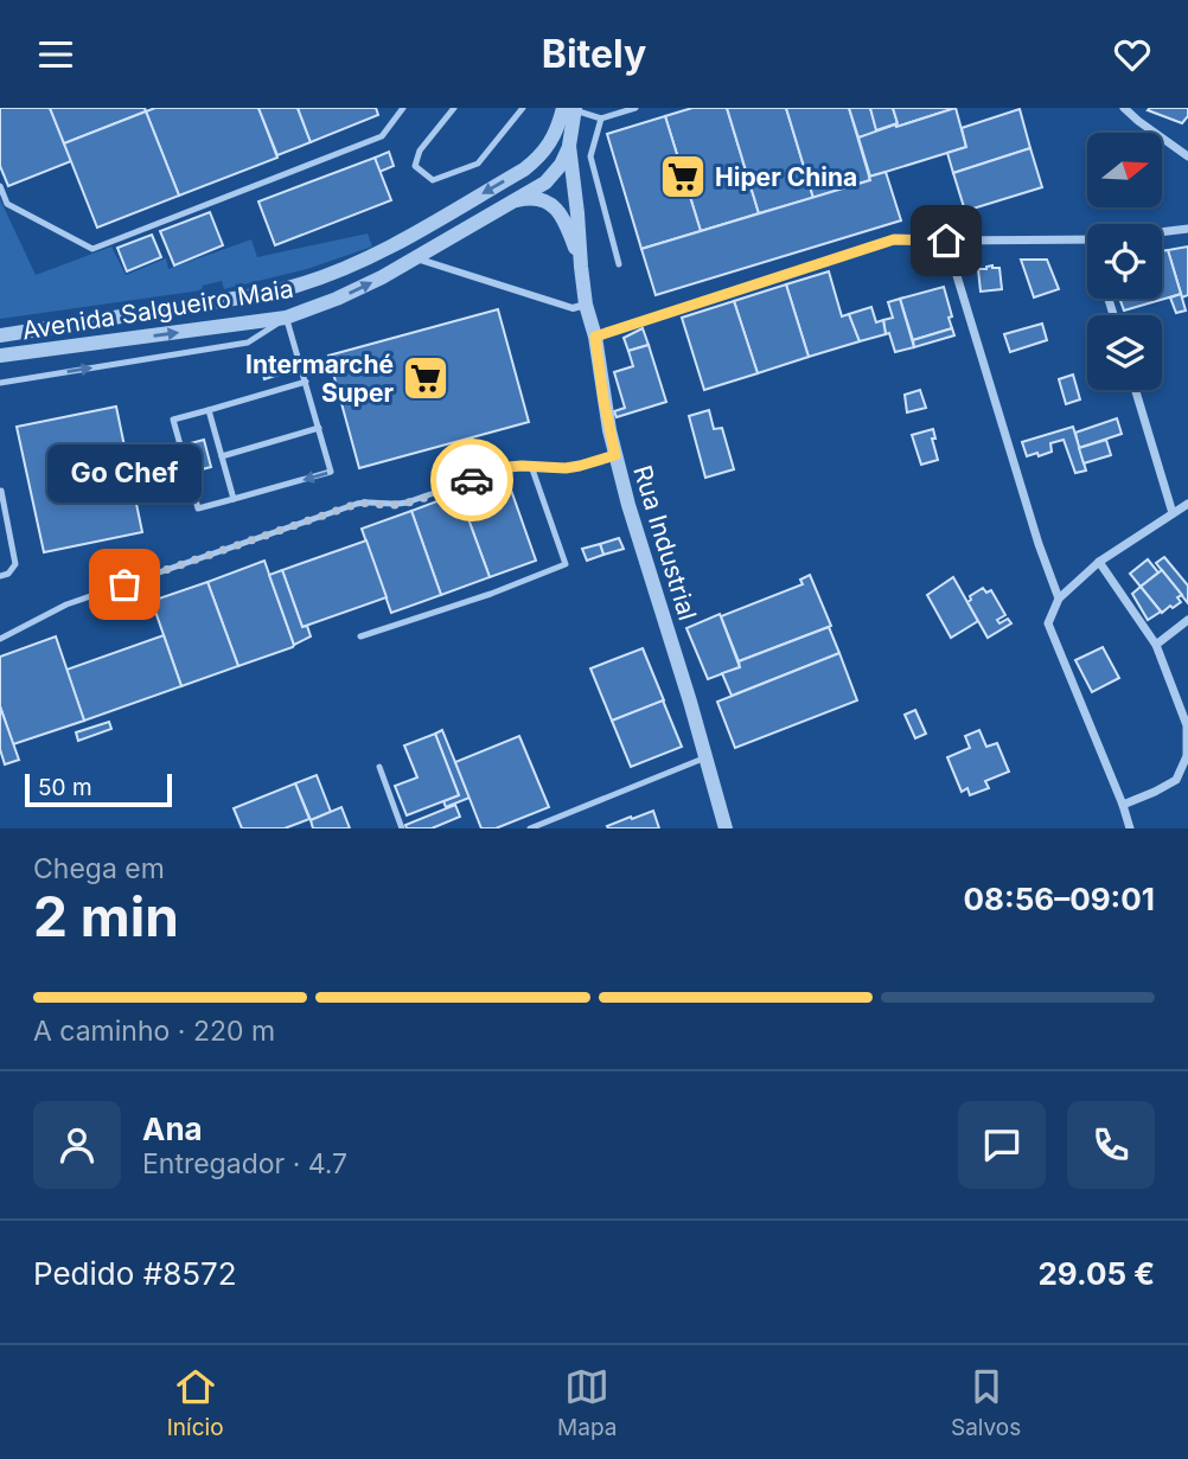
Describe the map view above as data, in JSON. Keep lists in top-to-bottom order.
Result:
{
  "streets": {
    "street": ["Avenida Salgueiro Maia", "Rua Industrial"]
  },
  "crossings": [
    ["Avenida Salgueiro Maia", "Rua Industrial"]
  ],
  "places": {
    "supermarket": ["Hiper China", "Intermarché Super"],
    "other": ["Go Chef"]
  },
  "scale_bar": "50 m",
  "north": "right",
  "page": {
    "header": "Bitely",
    "bubble": "Go Chef",
    "scale": "50 m",
    "heading": ["2 min", "Chega em", "08:56–09:01"],
    "panel": [
      "Ana",
      "Entregador · 4.7",
      "Pedido #8572",
      "29.05 €"
    ],
    "bar": "A caminho · 220 m",
    "tabs": ["Início", "Mapa", "Salvos"]
  }
}
